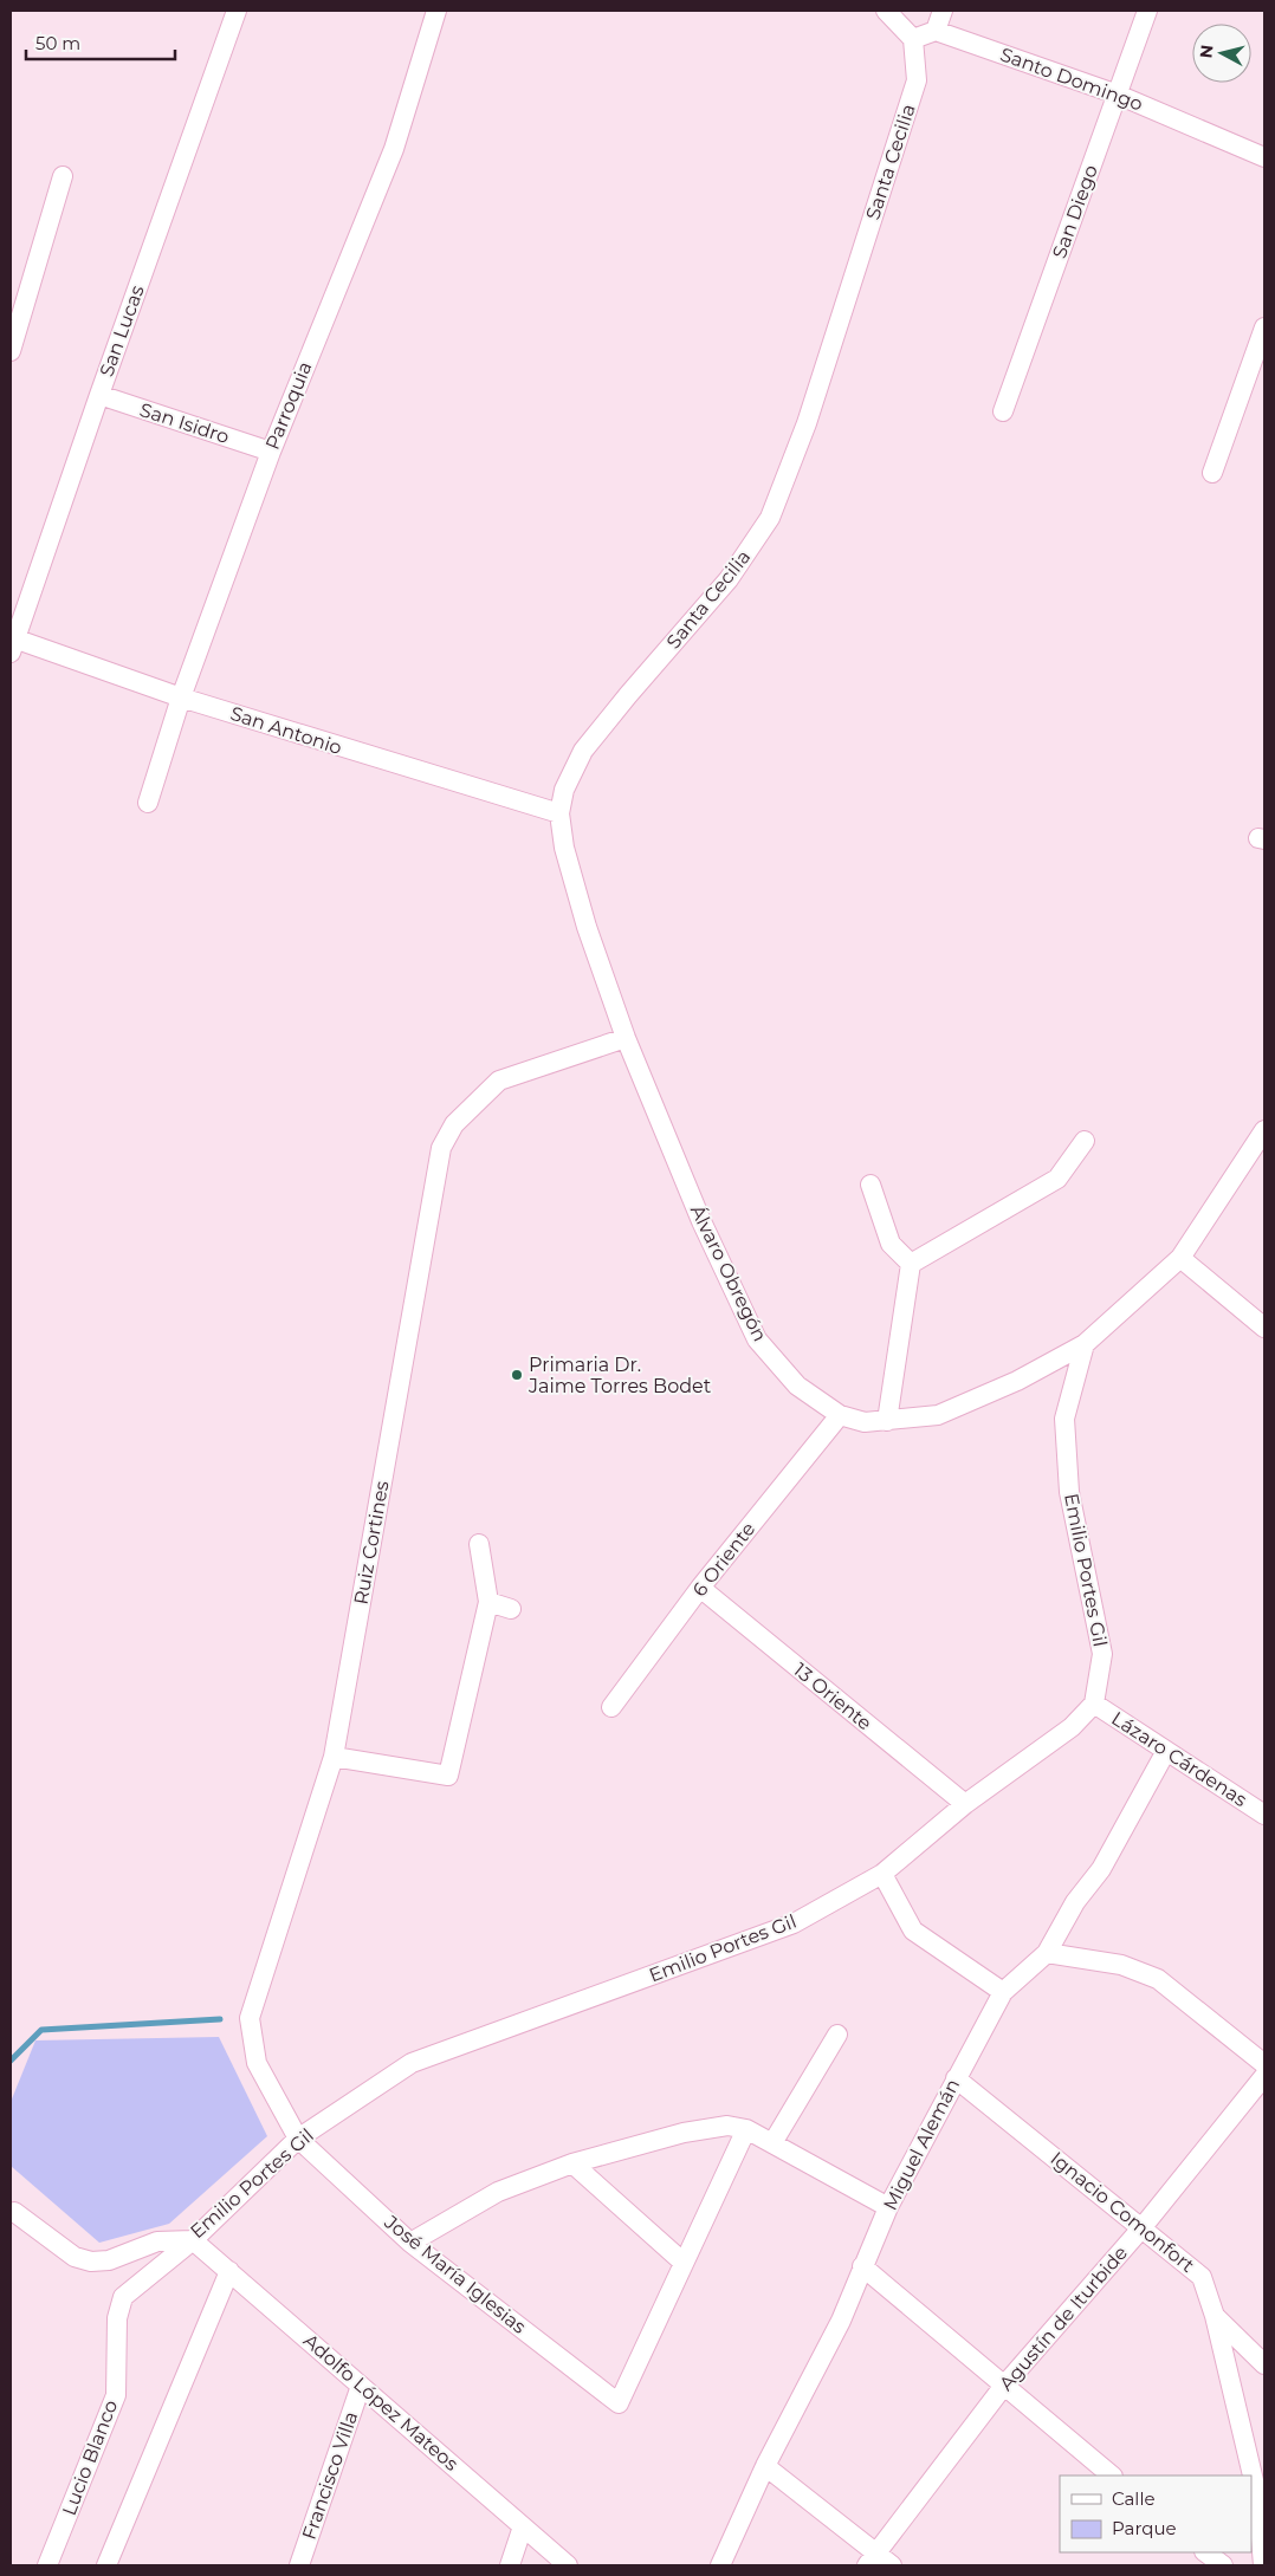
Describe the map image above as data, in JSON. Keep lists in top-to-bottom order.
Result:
{
  "streets": {
    "street": [
      "Santo Domingo",
      "Santa Cecilia",
      "San Diego",
      "San Lucas",
      "Parroquia",
      "San Isidro",
      "San Antonio",
      "Álvaro Obregón",
      "Ruiz Cortines",
      "6 Oriente",
      "Emilio Portes Gil",
      "13 Oriente",
      "Lázaro Cárdenas",
      "Miguel Alemán",
      "Ignacio Comonfort",
      "José María Iglesias",
      "Agustín de Iturbide",
      "Adolfo López Mateos",
      "Lucio Blanco",
      "Francisco Villa"
    ]
  },
  "crossings": [
    ["Santo Domingo", "San Diego"],
    ["Santa Cecilia", "San Antonio"],
    ["Santa Cecilia", "Álvaro Obregón"],
    ["Santa Cecilia", "Ruiz Cortines"],
    ["San Lucas", "San Isidro"],
    ["San Lucas", "San Antonio"],
    ["Parroquia", "San Isidro"],
    ["Parroquia", "San Antonio"],
    ["Álvaro Obregón", "Ruiz Cortines"],
    ["Álvaro Obregón", "6 Oriente"],
    ["Álvaro Obregón", "Emilio Portes Gil"],
    ["Ruiz Cortines", "Emilio Portes Gil"],
    ["Ruiz Cortines", "José María Iglesias"],
    ["6 Oriente", "13 Oriente"],
    ["Emilio Portes Gil", "13 Oriente"],
    ["Emilio Portes Gil", "Lázaro Cárdenas"],
    ["Emilio Portes Gil", "José María Iglesias"],
    ["Emilio Portes Gil", "Adolfo López Mateos"],
    ["Emilio Portes Gil", "Lucio Blanco"],
    ["Lázaro Cárdenas", "Miguel Alemán"],
    ["Miguel Alemán", "Ignacio Comonfort"],
    ["Ignacio Comonfort", "Agustín de Iturbide"],
    ["Adolfo López Mateos", "Lucio Blanco"],
    ["Adolfo López Mateos", "Francisco Villa"]
  ],
  "places": ["Primaria Dr. Jaime Torres Bodet"],
  "legend": ["Calle", "Parque"],
  "scale_bar": "50 m",
  "north": "left"
}
